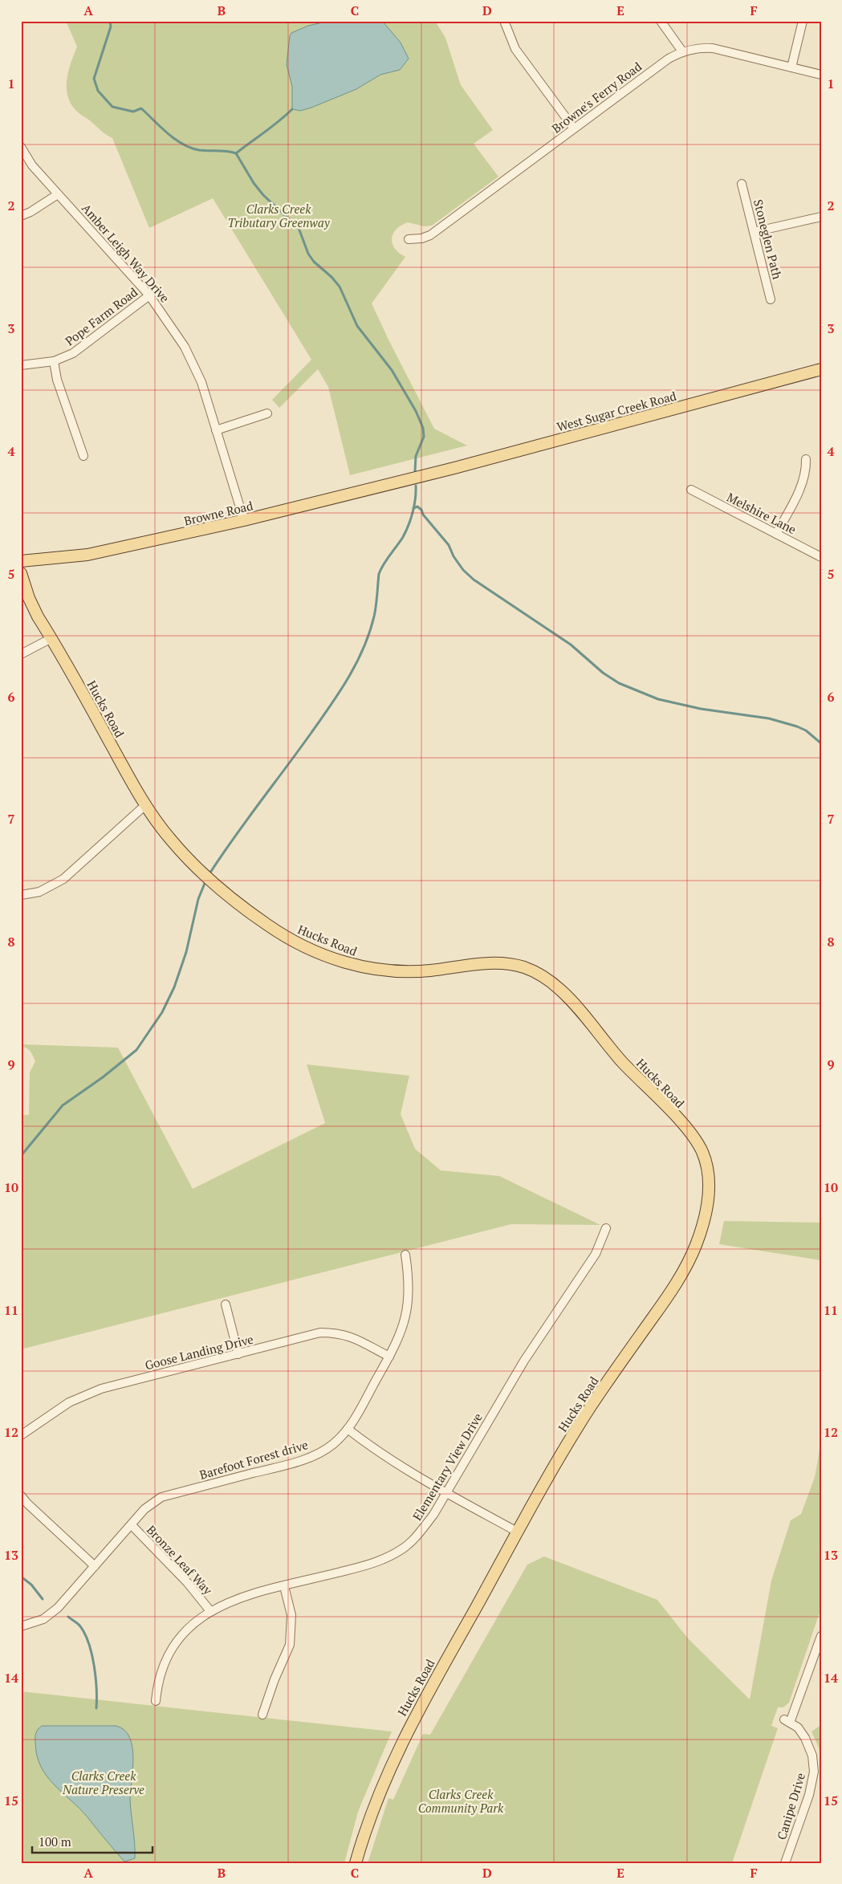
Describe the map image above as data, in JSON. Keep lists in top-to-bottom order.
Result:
{
  "streets": {
    "main road": ["West Sugar Creek Road", "Browne Road", "Hucks Road"],
    "street": [
      "Browne's Ferry Road",
      "Stoneglen Path",
      "Amber Leigh Way Drive",
      "Pope Farm Road",
      "Melshire Lane",
      "Goose Landing Drive",
      "Barefoot Forest drive",
      "Elementary View Drive",
      "Bronze Leaf Way",
      "Canipe Drive"
    ]
  },
  "crossings": [
    ["Amber Leigh Way Drive", "Pope Farm Road"],
    ["Amber Leigh Way Drive", "Browne Road"],
    ["West Sugar Creek Road", "Browne Road"],
    ["Goose Landing Drive", "Barefoot Forest drive"],
    ["Barefoot Forest drive", "Bronze Leaf Way"],
    ["Elementary View Drive", "Bronze Leaf Way"]
  ],
  "parks": ["Clarks Creek Tributary Greenway", "Clarks Creek Nature Preserve", "Clarks Creek Community Park"],
  "scale_bar": "100 m",
  "grid": {
    "columns": [
      "A",
      "B",
      "C",
      "D",
      "E",
      "F"
    ],
    "rows": [
      "1",
      "2",
      "3",
      "4",
      "5",
      "6",
      "7",
      "8",
      "9",
      "10",
      "11",
      "12",
      "13",
      "14",
      "15"
    ]
  }
}
